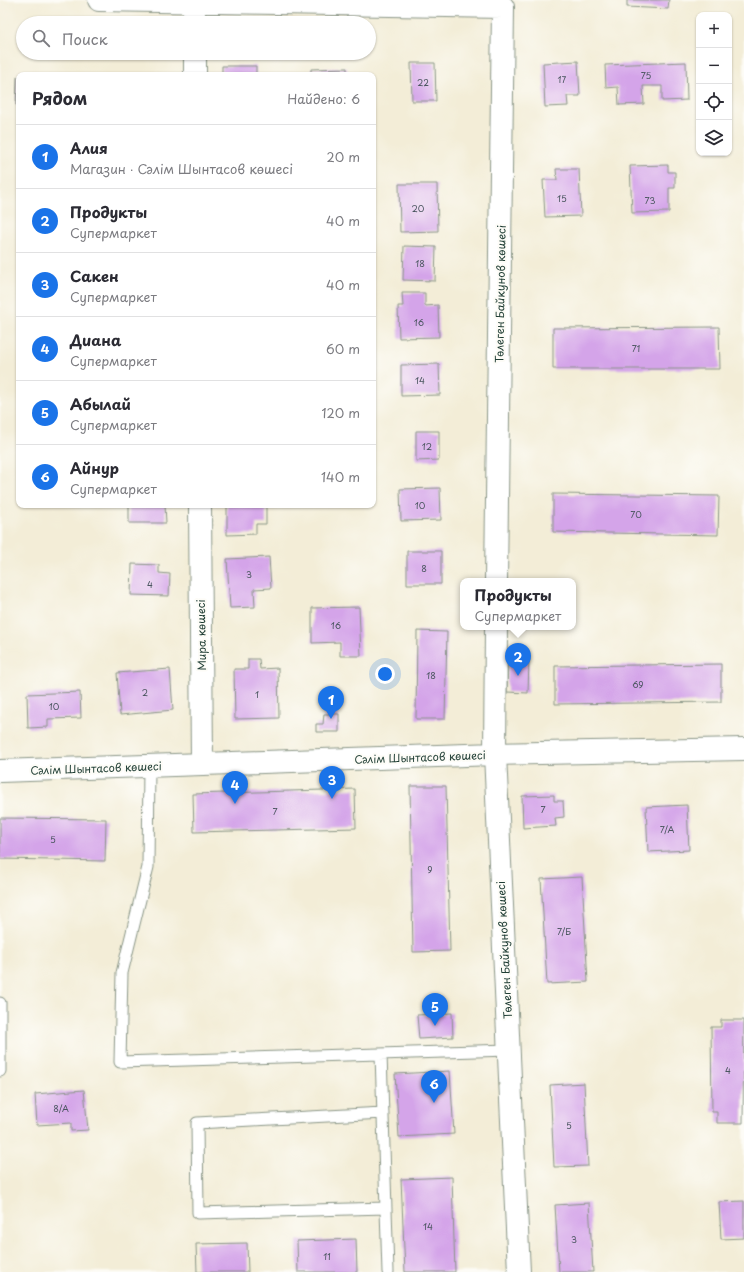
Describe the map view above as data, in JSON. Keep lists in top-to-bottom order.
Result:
{
  "streets": {
    "street": ["Төлеген Байкунов көшесі", "Мира көшесі", "Сәлім Шынтасов көшесі"]
  },
  "crossings": [
    ["Төлеген Байкунов көшесі", "Сәлім Шынтасов көшесі"],
    ["Мира көшесі", "Сәлім Шынтасов көшесі"]
  ],
  "house_numbers": [
    "75",
    "17",
    "22",
    "15",
    "73",
    "20",
    "18",
    "16",
    "71",
    "14",
    "12",
    "10",
    "70",
    "8",
    "3",
    "4",
    "16",
    "18",
    "69",
    "2",
    "1",
    "10",
    "7",
    "7",
    "7/А",
    "5",
    "9",
    "7/Б",
    "4",
    "8/А",
    "5",
    "14",
    "3",
    "11"
  ],
  "page": {
    "map_buttons": ["+", "−"],
    "search": "Поиск",
    "heading": ["Рядом", "Найдено: 6"],
    "list": [
      {
        "mark": "1",
        "name": "Алия",
        "note": "Магазин · Сәлім Шынтасов көшесі",
        "value": "20 m"
      },
      {
        "mark": "2",
        "name": "Продукты",
        "note": "Супермаркет",
        "value": "40 m"
      },
      {
        "mark": "3",
        "name": "Сакен",
        "note": "Супермаркет",
        "value": "40 m"
      },
      {
        "mark": "4",
        "name": "Диана",
        "note": "Супермаркет",
        "value": "60 m"
      },
      {
        "mark": "5",
        "name": "Абылай",
        "note": "Супермаркет",
        "value": "120 m"
      },
      {
        "mark": "6",
        "name": "Айнур",
        "note": "Супермаркет",
        "value": "140 m"
      }
    ],
    "popup": ["Продукты", "Супермаркет"],
    "pins": [
      "2",
      "1",
      "3",
      "4",
      "5",
      "6"
    ]
  }
}
